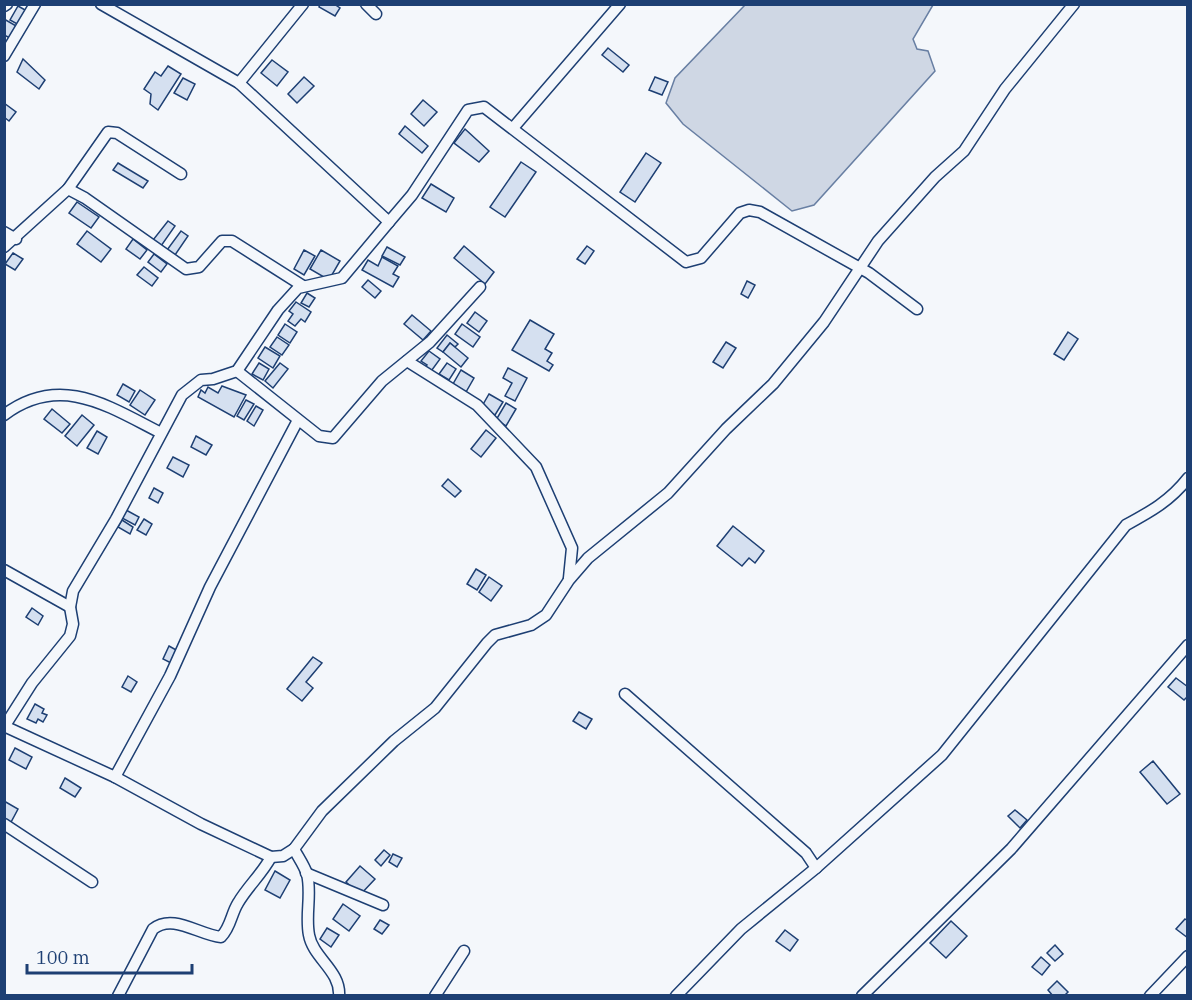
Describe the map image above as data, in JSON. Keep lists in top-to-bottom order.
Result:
{
  "scale_bar": "100 m"
}
